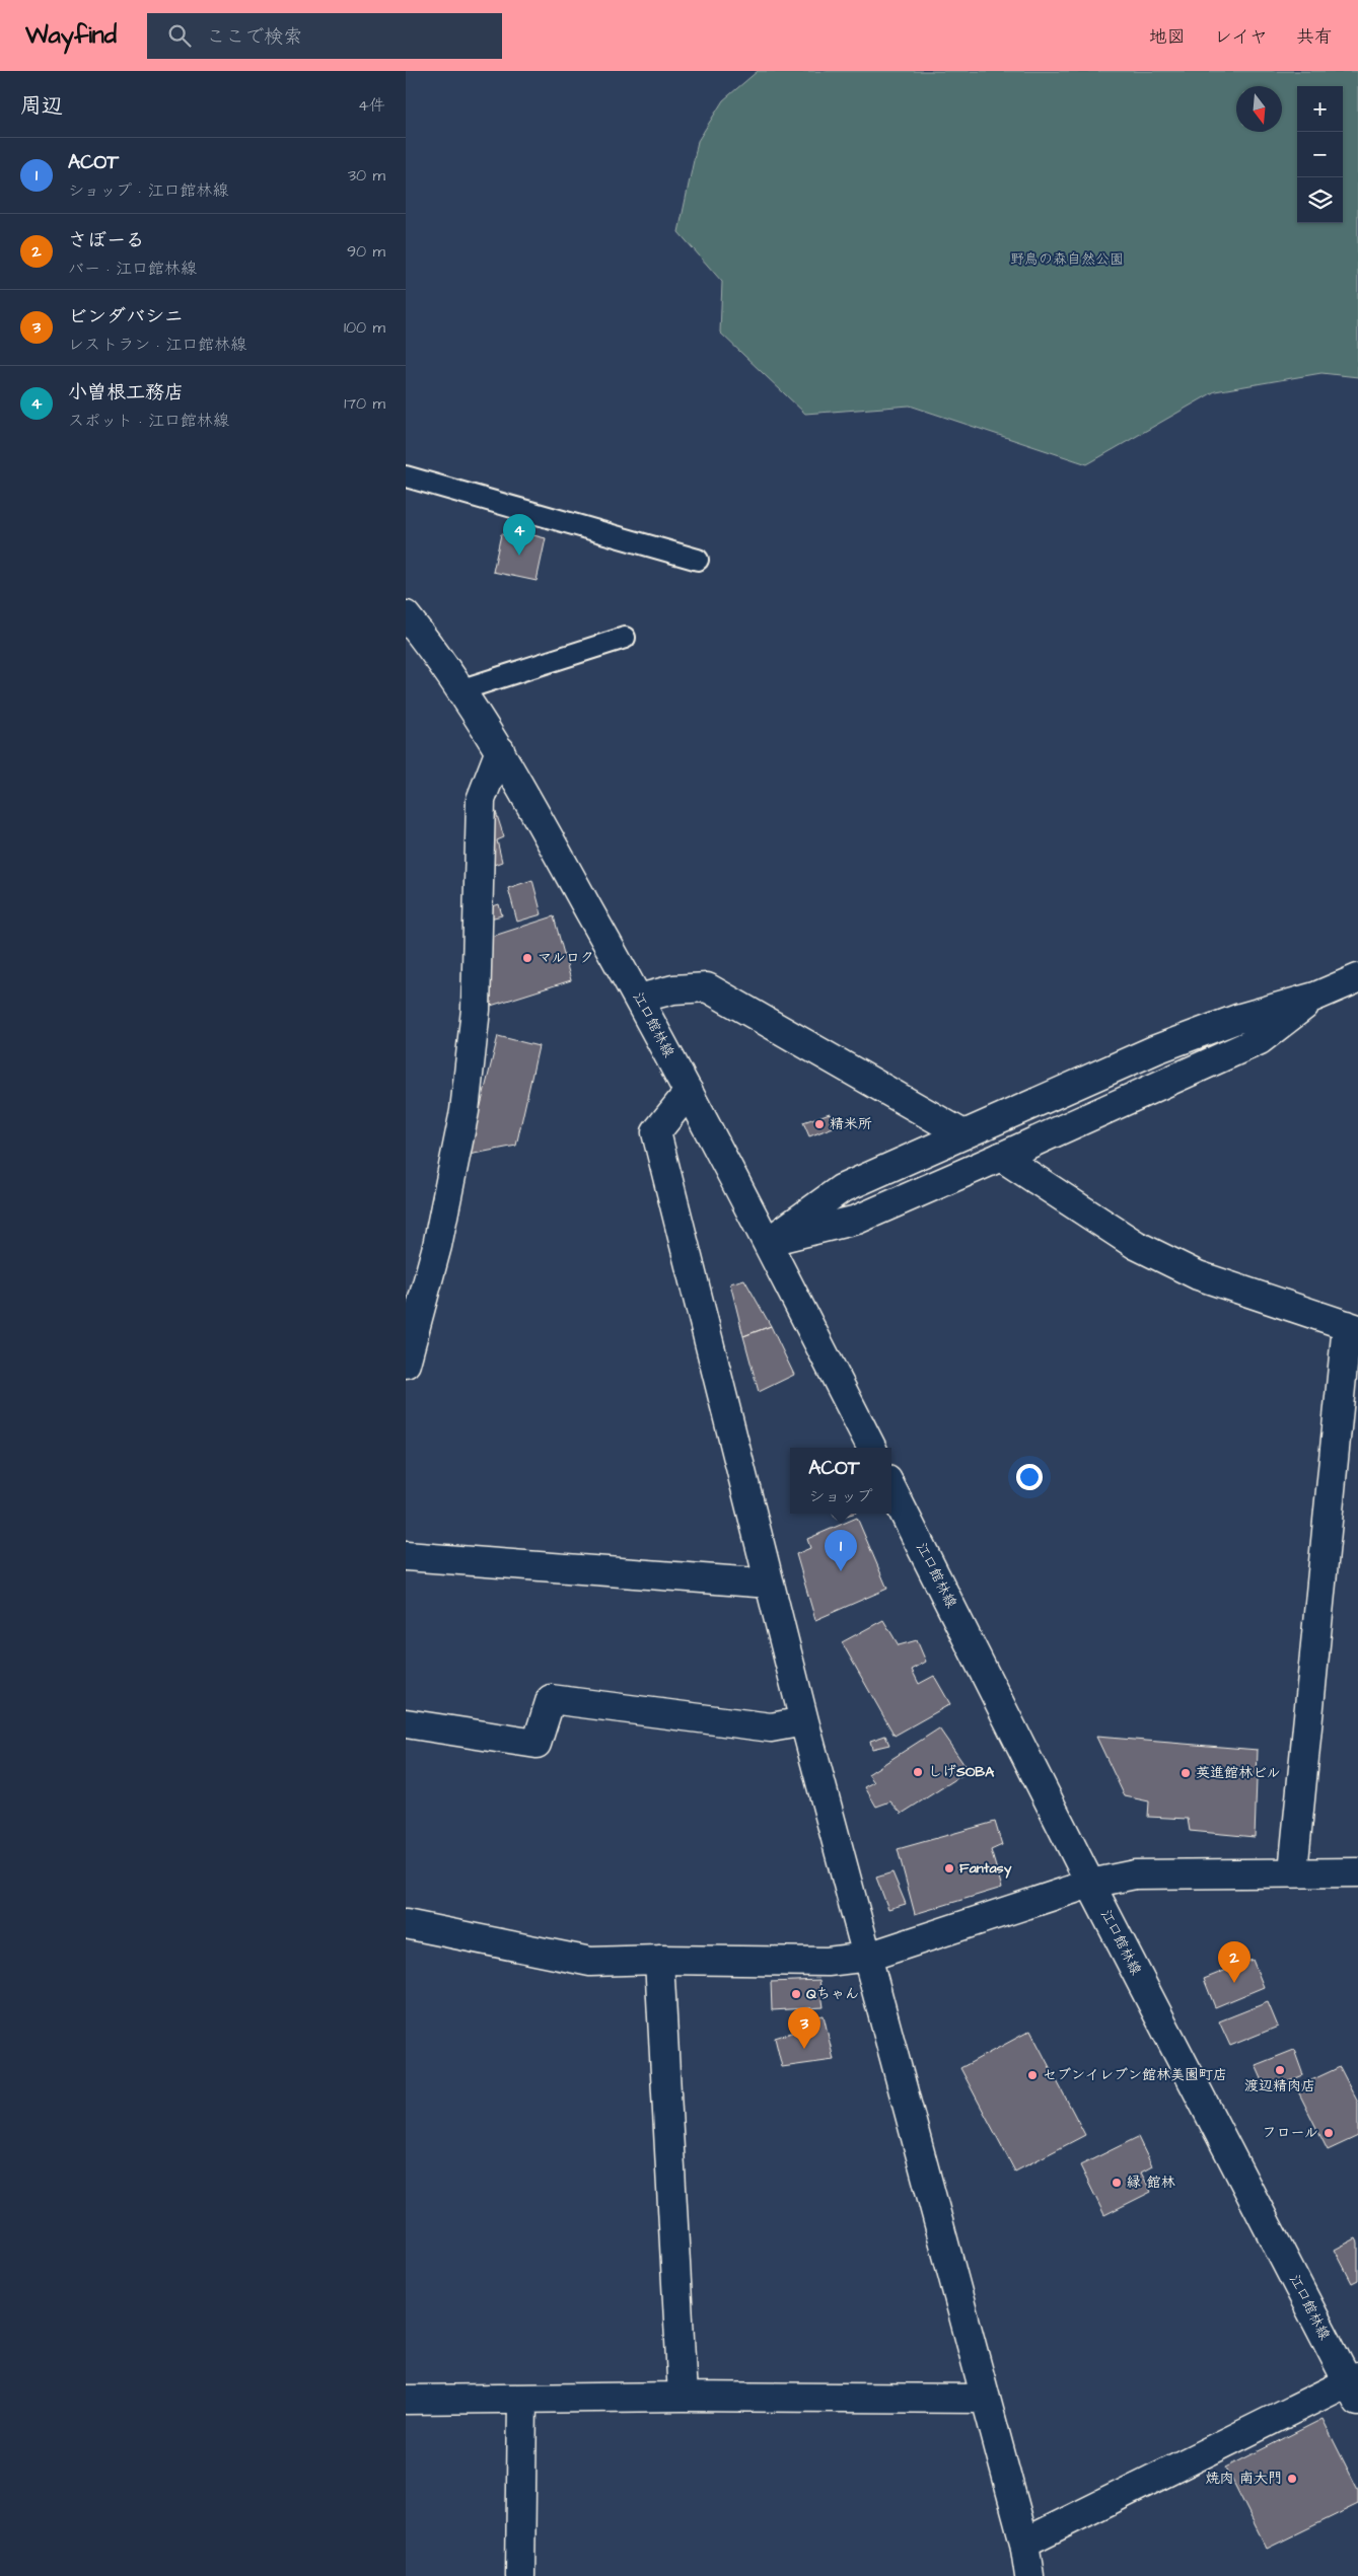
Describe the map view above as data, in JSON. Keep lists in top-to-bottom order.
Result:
{
  "streets": {
    "street": ["江口館林線"]
  },
  "parks": ["野鳥の森自然公園"],
  "places": [
    "マルロク",
    "精米所",
    "しげSOBA",
    "英進館林ビル",
    "Fantasy",
    "Qちゃん",
    "渡辺精肉店",
    "セブンイレブン館林美園町店",
    "フロール",
    "縁 館林",
    "焼肉 南大門"
  ],
  "north": "bottom",
  "page": {
    "header": "Wayfind",
    "search": "ここで検索",
    "nav": ["地図", "レイヤ", "共有"],
    "heading": ["周辺", "4件"],
    "map_buttons": ["+", "−"],
    "list": [
      {
        "mark": "1",
        "name": "ACOT",
        "note": "ショップ · 江口館林線",
        "value": "30 m"
      },
      {
        "mark": "2",
        "name": "さぼーる",
        "note": "バー · 江口館林線",
        "value": "90 m"
      },
      {
        "mark": "3",
        "name": "ビンダバシニ",
        "note": "レストラン · 江口館林線",
        "value": "100 m"
      },
      {
        "mark": "4",
        "name": "小曽根工務店",
        "note": "スポット · 江口館林線",
        "value": "170 m"
      }
    ],
    "pins": [
      "4",
      "1",
      "2",
      "3"
    ],
    "popup": ["ACOT", "ショップ"]
  }
}
